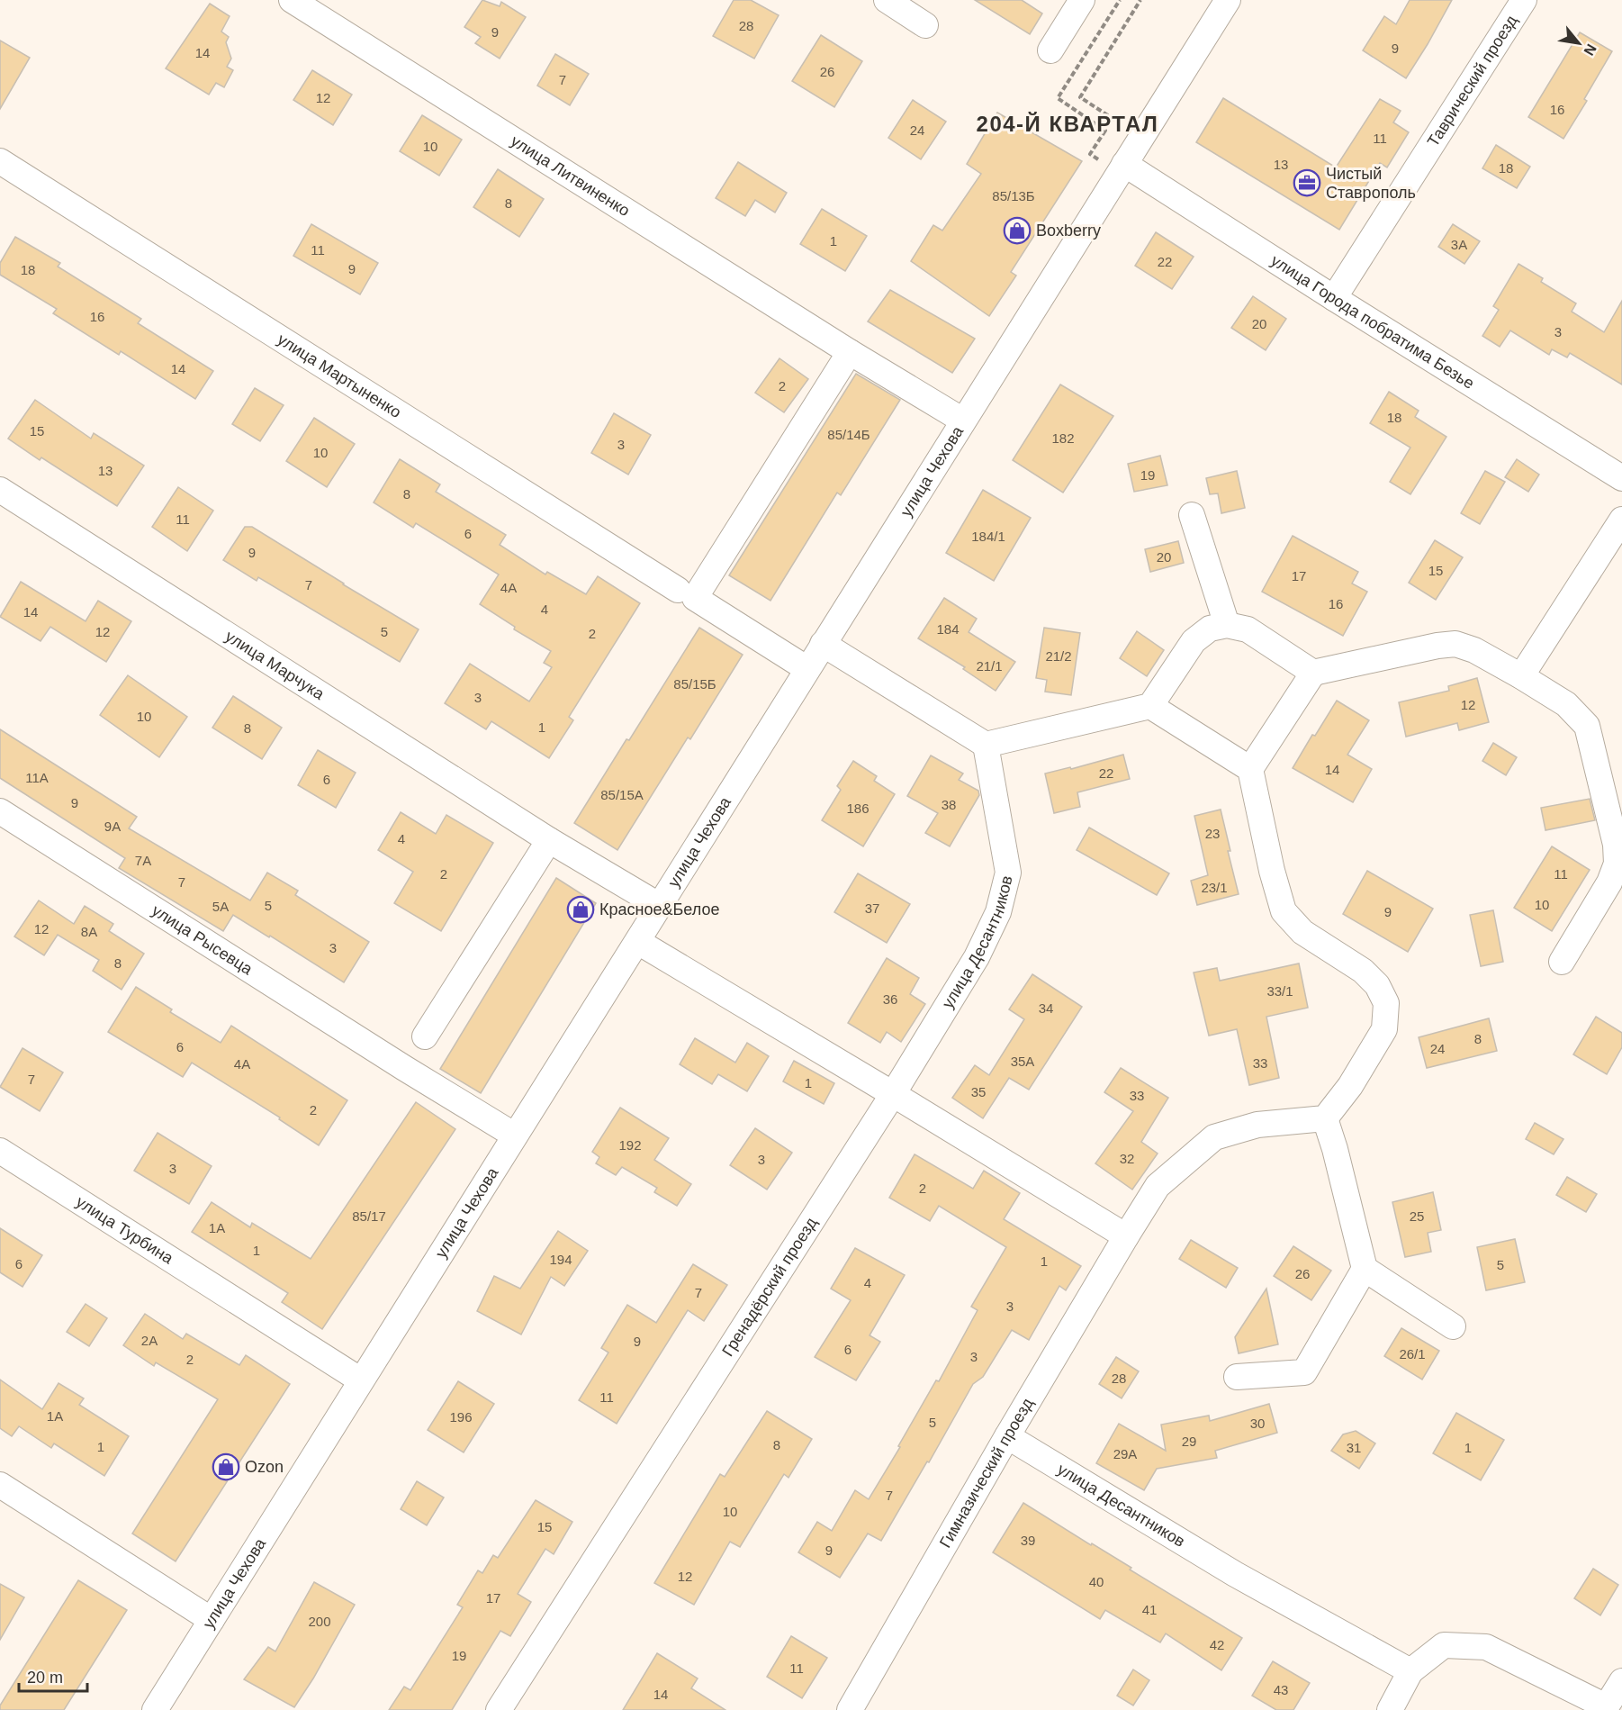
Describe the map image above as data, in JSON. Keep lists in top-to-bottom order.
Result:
{
  "streets": {
    "street": [
      "Таврический проезд",
      "улица Литвиненко",
      "улица Города побратима Безье",
      "улица Мартыненко",
      "улица Чехова",
      "улица Марчука",
      "улица Рысевца",
      "улица Десантников",
      "улица Турбина",
      "Гренадёрский проезд",
      "Гимназический проезд"
    ]
  },
  "crossings": [
    ["Таврический проезд", "улица Города побратима Безье"],
    ["улица Литвиненко", "улица Чехова"],
    ["улица Города побратима Безье", "улица Чехова"],
    ["улица Чехова", "улица Марчука"],
    ["улица Чехова", "улица Рысевца"],
    ["улица Чехова", "улица Турбина"],
    ["улица Десантников", "Гренадёрский проезд"],
    ["улица Десантников", "Гимназический проезд"]
  ],
  "districts": ["204-Й КВАРТАЛ"],
  "places": {
    "office": ["Чистый Ставрополь"],
    "shop": ["Boxberry", "Красное&Белое", "Ozon"]
  },
  "house_numbers": [
    "28",
    "9",
    "9",
    "14",
    "26",
    "7",
    "12",
    "16",
    "24",
    "11",
    "10",
    "13",
    "18",
    "85/13Б",
    "8",
    "1",
    "3А",
    "11",
    "22",
    "9",
    "18",
    "16",
    "20",
    "3",
    "14",
    "2",
    "18",
    "15",
    "85/14Б",
    "182",
    "3",
    "10",
    "13",
    "19",
    "8",
    "11",
    "6",
    "184/1",
    "9",
    "20",
    "15",
    "17",
    "7",
    "4А",
    "16",
    "4",
    "14",
    "184",
    "12",
    "5",
    "2",
    "21/2",
    "21/1",
    "85/15Б",
    "3",
    "12",
    "10",
    "1",
    "8",
    "14",
    "22",
    "11А",
    "6",
    "85/15А",
    "9",
    "38",
    "186",
    "9А",
    "23",
    "4",
    "7А",
    "2",
    "11",
    "7",
    "23/1",
    "10",
    "5",
    "5А",
    "37",
    "9",
    "12",
    "8А",
    "3",
    "8",
    "33/1",
    "36",
    "34",
    "8",
    "6",
    "24",
    "35А",
    "33",
    "4А",
    "7",
    "1",
    "35",
    "33",
    "2",
    "192",
    "32",
    "3",
    "3",
    "2",
    "85/17",
    "25",
    "1А",
    "1",
    "194",
    "1",
    "6",
    "5",
    "26",
    "4",
    "7",
    "3",
    "2А",
    "9",
    "6",
    "26/1",
    "3",
    "2",
    "28",
    "11",
    "1А",
    "196",
    "5",
    "30",
    "29",
    "8",
    "1",
    "31",
    "1",
    "29А",
    "7",
    "10",
    "15",
    "39",
    "9",
    "12",
    "40",
    "17",
    "41",
    "200",
    "42",
    "19",
    "11",
    "43",
    "14"
  ],
  "scale_bar": "20 m",
  "north": "bottom right"
}
